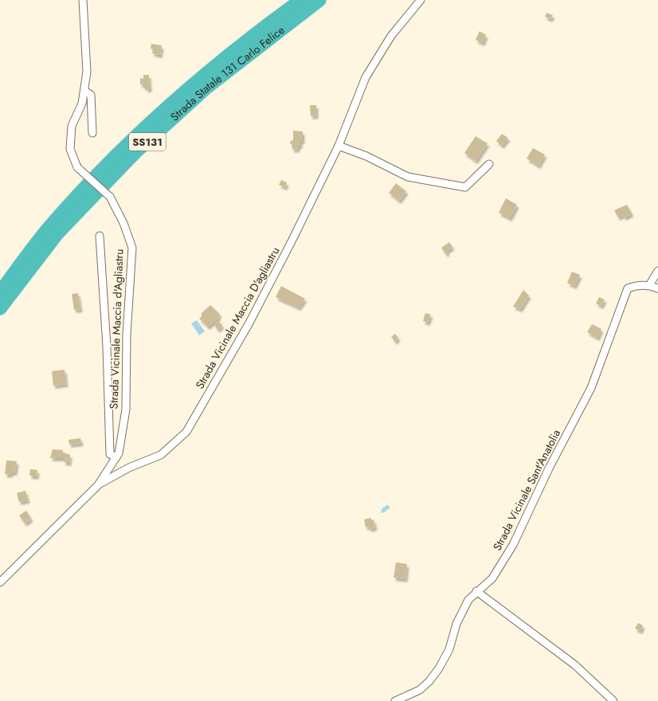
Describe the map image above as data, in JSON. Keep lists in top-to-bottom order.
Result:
{
  "streets": {
    "highway": ["Strada Statale 131 Carlo Felice", "SS131"],
    "street": ["Strada Vicinale Maccia D'agliastru", "Strada Vicinale Maccia d'Agliastru", "Strada Vicinale Sant'Anatolia"]
  },
  "crossings": [
    ["Strada Vicinale Maccia D'agliastru", "Strada Vicinale Maccia d'Agliastru"]
  ]
}
